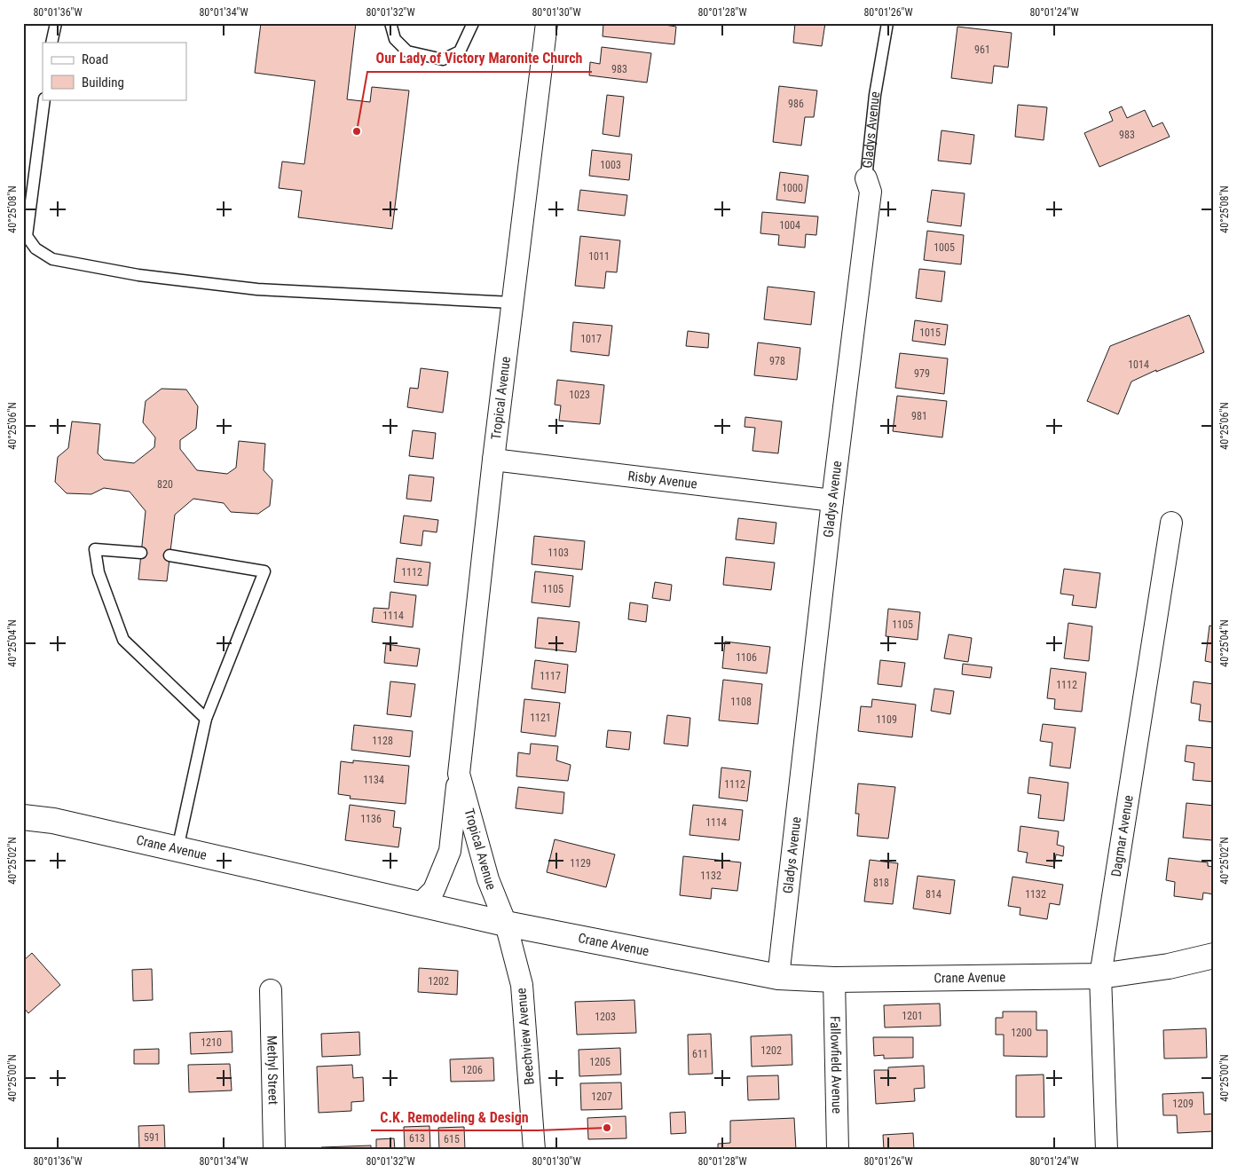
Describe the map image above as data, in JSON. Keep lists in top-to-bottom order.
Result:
{
  "streets": {
    "street": [
      "Gladys Avenue",
      "Tropical Avenue",
      "Risby Avenue",
      "Dagmar Avenue",
      "Crane Avenue",
      "Beechview Avenue",
      "Fallowfield Avenue",
      "Methyl Street"
    ]
  },
  "crossings": [
    ["Gladys Avenue", "Risby Avenue"],
    ["Gladys Avenue", "Crane Avenue"],
    ["Tropical Avenue", "Risby Avenue"],
    ["Tropical Avenue", "Crane Avenue"],
    ["Tropical Avenue", "Beechview Avenue"],
    ["Dagmar Avenue", "Crane Avenue"],
    ["Crane Avenue", "Beechview Avenue"],
    ["Crane Avenue", "Fallowfield Avenue"]
  ],
  "places": ["Our Lady of Victory Maronite Church", "C.K. Remodeling & Design"],
  "house_numbers": [
    "961",
    "983",
    "986",
    "983",
    "1003",
    "1000",
    "1004",
    "1005",
    "1011",
    "1015",
    "1017",
    "978",
    "1014",
    "979",
    "1023",
    "981",
    "820",
    "1103",
    "1112",
    "1105",
    "1114",
    "1105",
    "1106",
    "1117",
    "1112",
    "1108",
    "1121",
    "1109",
    "1128",
    "1134",
    "1112",
    "1136",
    "1114",
    "1129",
    "1132",
    "818",
    "814",
    "1132",
    "1202",
    "1201",
    "1203",
    "1200",
    "1210",
    "1202",
    "611",
    "1205",
    "1206",
    "1207",
    "1209",
    "591",
    "613",
    "615"
  ],
  "legend": ["Road", "Building"],
  "coordinates": [
    "80°01'36\"W",
    "80°01'34\"W",
    "80°01'32\"W",
    "80°01'30\"W",
    "80°01'28\"W",
    "80°01'26\"W",
    "80°01'24\"W",
    "40°25'08\"N",
    "40°25'06\"N",
    "40°25'04\"N",
    "40°25'02\"N",
    "40°25'00\"N"
  ]
}
